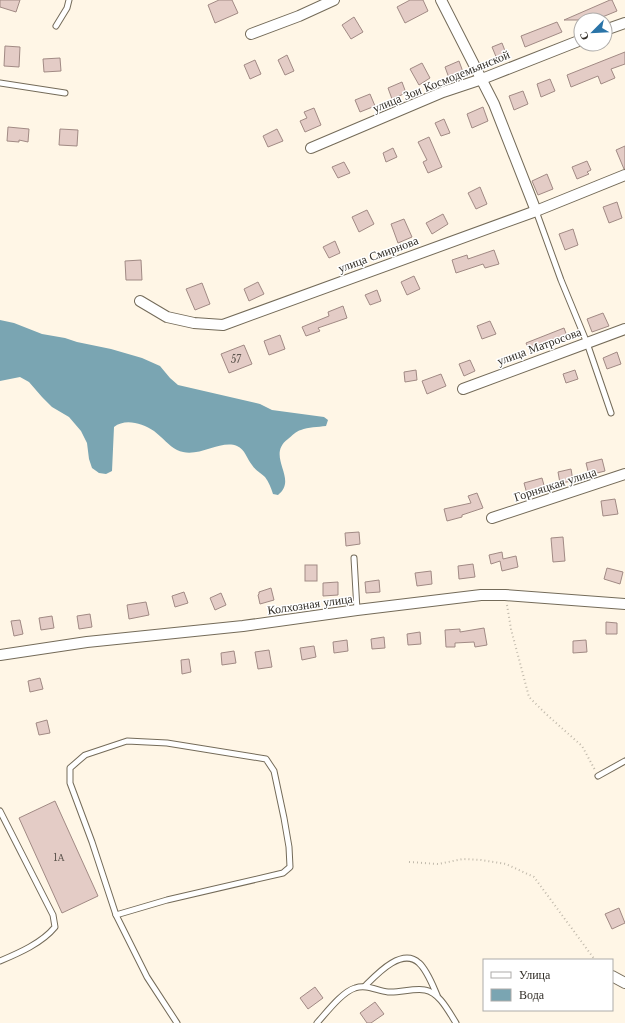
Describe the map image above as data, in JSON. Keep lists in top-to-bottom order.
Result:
{
  "streets": {
    "street": [
      "улица Зои Космодемьянской",
      "улица Смирнова",
      "улица Матросова",
      "Горняцкая улица",
      "Колхозная улица"
    ]
  },
  "house_numbers": ["57", "1А"],
  "legend": ["Улица", "Вода"],
  "north": "bottom left"
}
